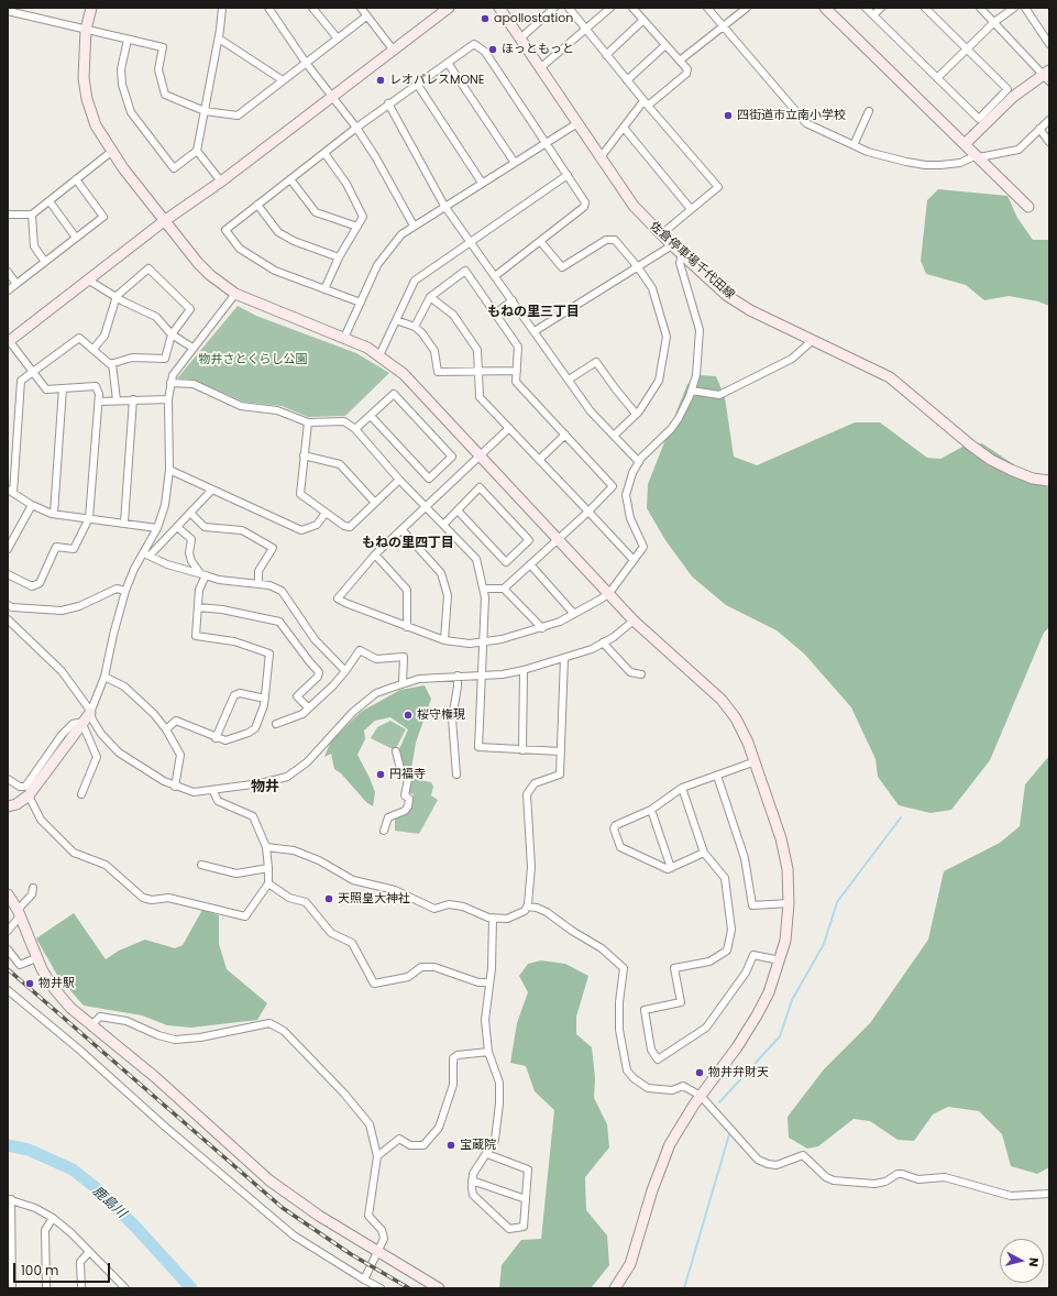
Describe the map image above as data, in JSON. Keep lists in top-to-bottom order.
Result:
{
  "streets": {
    "street": ["佐倉停車場千代田線"]
  },
  "districts": ["もねの里三丁目", "もねの里四丁目", "物井"],
  "water": ["鹿島川"],
  "parks": ["物井さとくらし公園"],
  "places": [
    "apollostation",
    "ほっともっと",
    "レオパレスMONE",
    "四街道市立南小学校",
    "桜守権現",
    "円福寺",
    "天照皇大神社",
    "物井駅",
    "物井弁財天",
    "宝蔵院"
  ],
  "scale_bar": "100 m",
  "north": "right"
}
